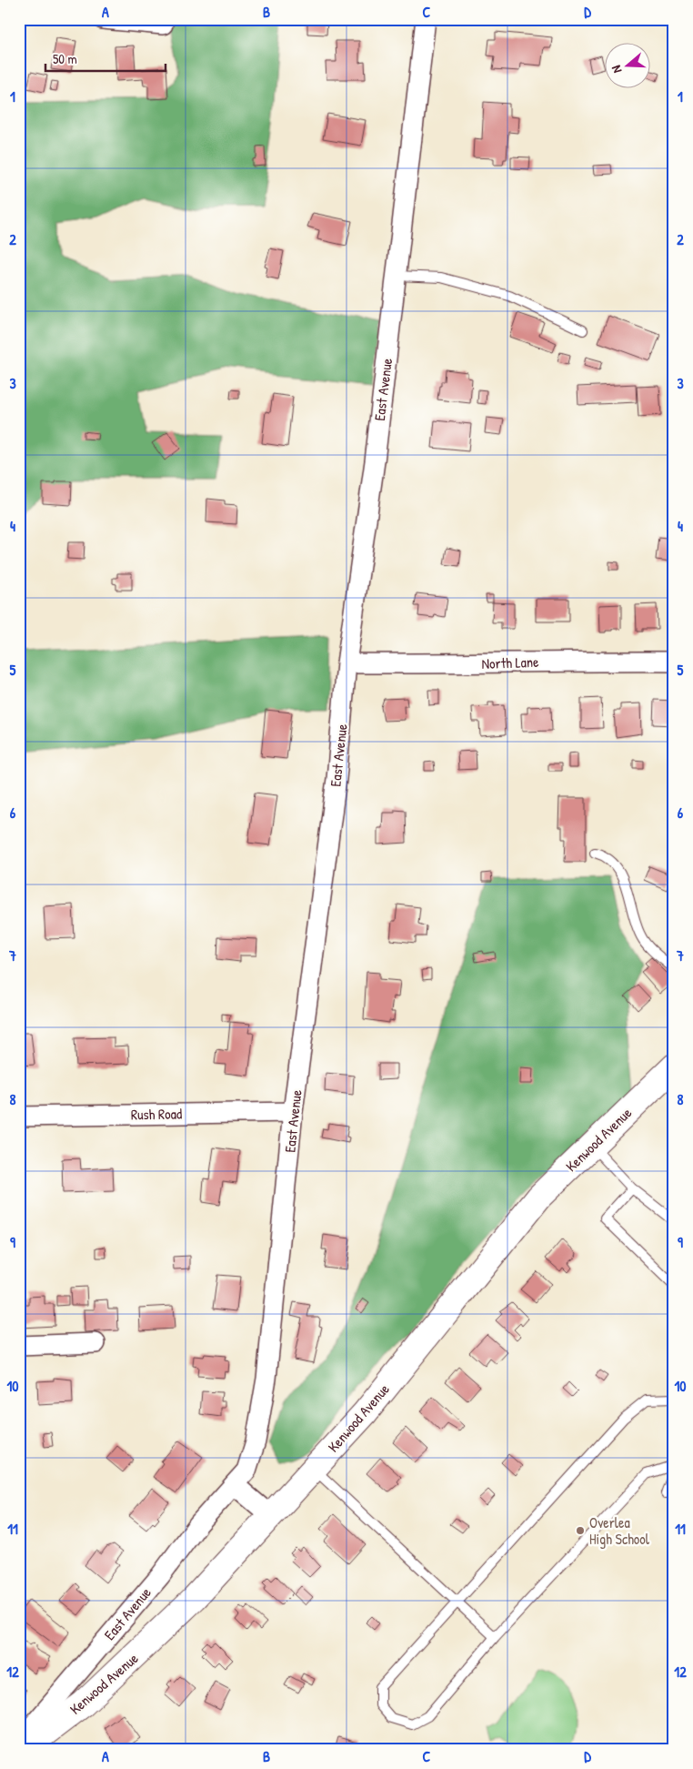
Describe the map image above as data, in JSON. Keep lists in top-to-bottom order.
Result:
{
  "streets": {
    "main road": ["Kenwood Avenue"],
    "street": ["East Avenue", "North Lane", "Rush Road"]
  },
  "crossings": [
    ["East Avenue", "North Lane"],
    ["East Avenue", "Rush Road"]
  ],
  "places": ["Overlea High School"],
  "scale_bar": "50 m",
  "north": "left",
  "grid": {
    "columns": [
      "A",
      "B",
      "C",
      "D"
    ],
    "rows": [
      "1",
      "2",
      "3",
      "4",
      "5",
      "6",
      "7",
      "8",
      "9",
      "10",
      "11",
      "12"
    ]
  }
}
